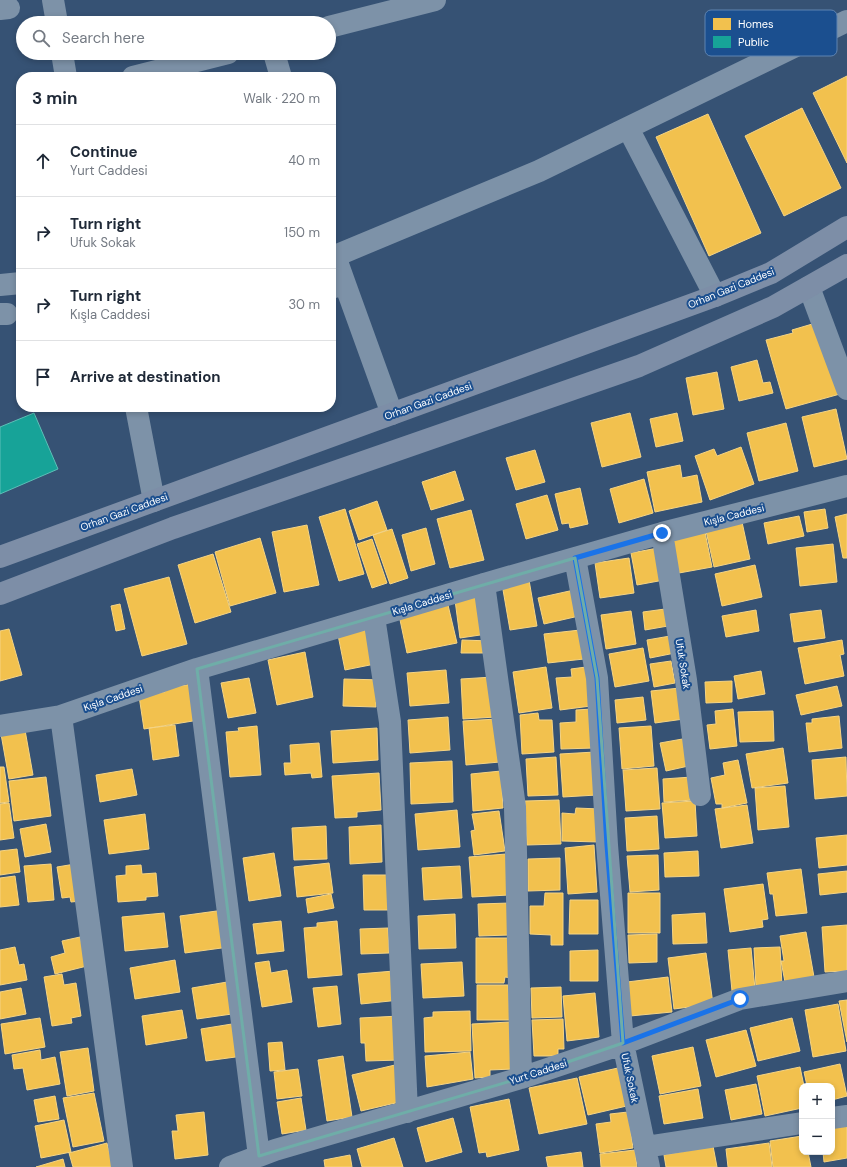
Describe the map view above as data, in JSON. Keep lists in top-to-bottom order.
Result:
{
  "streets": {
    "main road": ["Orhan Gazi Caddesi"],
    "street": ["Kışla Caddesi", "Ufuk Sokak", "Yurt Caddesi"]
  },
  "crossings": [
    ["Kışla Caddesi", "Ufuk Sokak"],
    ["Ufuk Sokak", "Yurt Caddesi"]
  ],
  "legend": ["Homes", "Public"],
  "page": {
    "search": "Search here",
    "heading": ["3 min", "Walk · 220 m"],
    "list": [
      ["Continue", "Yurt Caddesi", "40 m"],
      ["Turn right", "Ufuk Sokak", "150 m"],
      ["Turn right", "Kışla Caddesi", "30 m"],
      "Arrive at destination"
    ],
    "map_buttons": ["+", "−"]
  }
}
